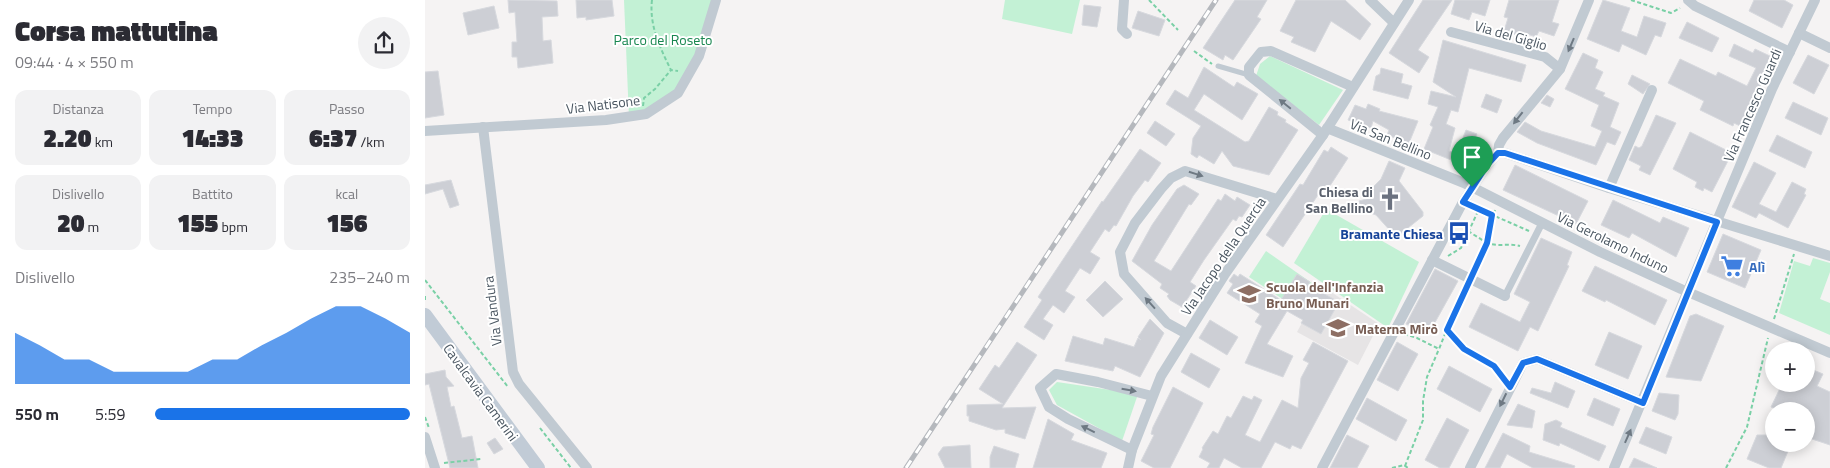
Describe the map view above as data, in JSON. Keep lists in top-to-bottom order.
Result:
{
  "streets": {
    "main road": ["Cavalcavia Camerini"],
    "street": [
      "Via del Giglio",
      "Via Natisone",
      "Via Francesco Guardi",
      "Via San Bellino",
      "Via Gerolamo Induno",
      "Via Jacopo della Quercia",
      "Via Vandura"
    ]
  },
  "crossings": [
    ["Via Natisone", "Via Vandura"],
    ["Via Francesco Guardi", "Via Gerolamo Induno"],
    ["Via San Bellino", "Via Gerolamo Induno"],
    ["Via San Bellino", "Via Jacopo della Quercia"]
  ],
  "parks": ["Parco del Roseto"],
  "places": {
    "church": ["Chiesa di San Bellino"],
    "bus stop": ["Bramante Chiesa"],
    "supermarket": ["Alì"],
    "school or university": ["Scuola dell'Infanzia Bruno Munari", "Materna Mirò"]
  },
  "page": {
    "heading": ["Corsa mattutina", "09:44 · 4 × 550 m"],
    "stats": [
      ["Distanza", "2.20 km"],
      ["Tempo", "14:33"],
      ["Passo", "6:37 /km"],
      ["Dislivello", "20 m"],
      ["Battito", "155 bpm"],
      ["kcal", "156"]
    ],
    "chart": ["Dislivello", "235–240 m"],
    "map_buttons": ["+", "−"],
    "list": [
      {
        "name": "550 m",
        "note": "5:59"
      }
    ]
  }
}
